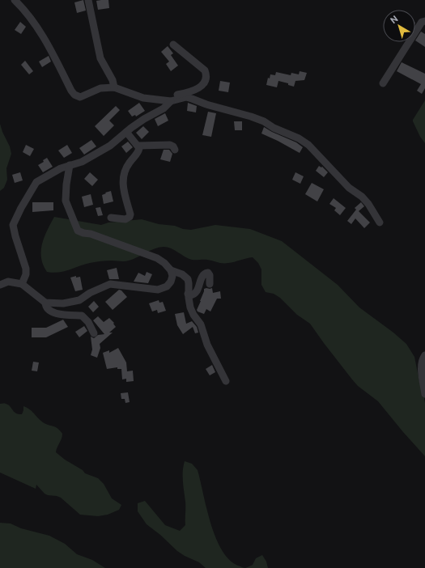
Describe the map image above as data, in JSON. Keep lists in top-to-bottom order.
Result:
{
  "north": "top left"
}
